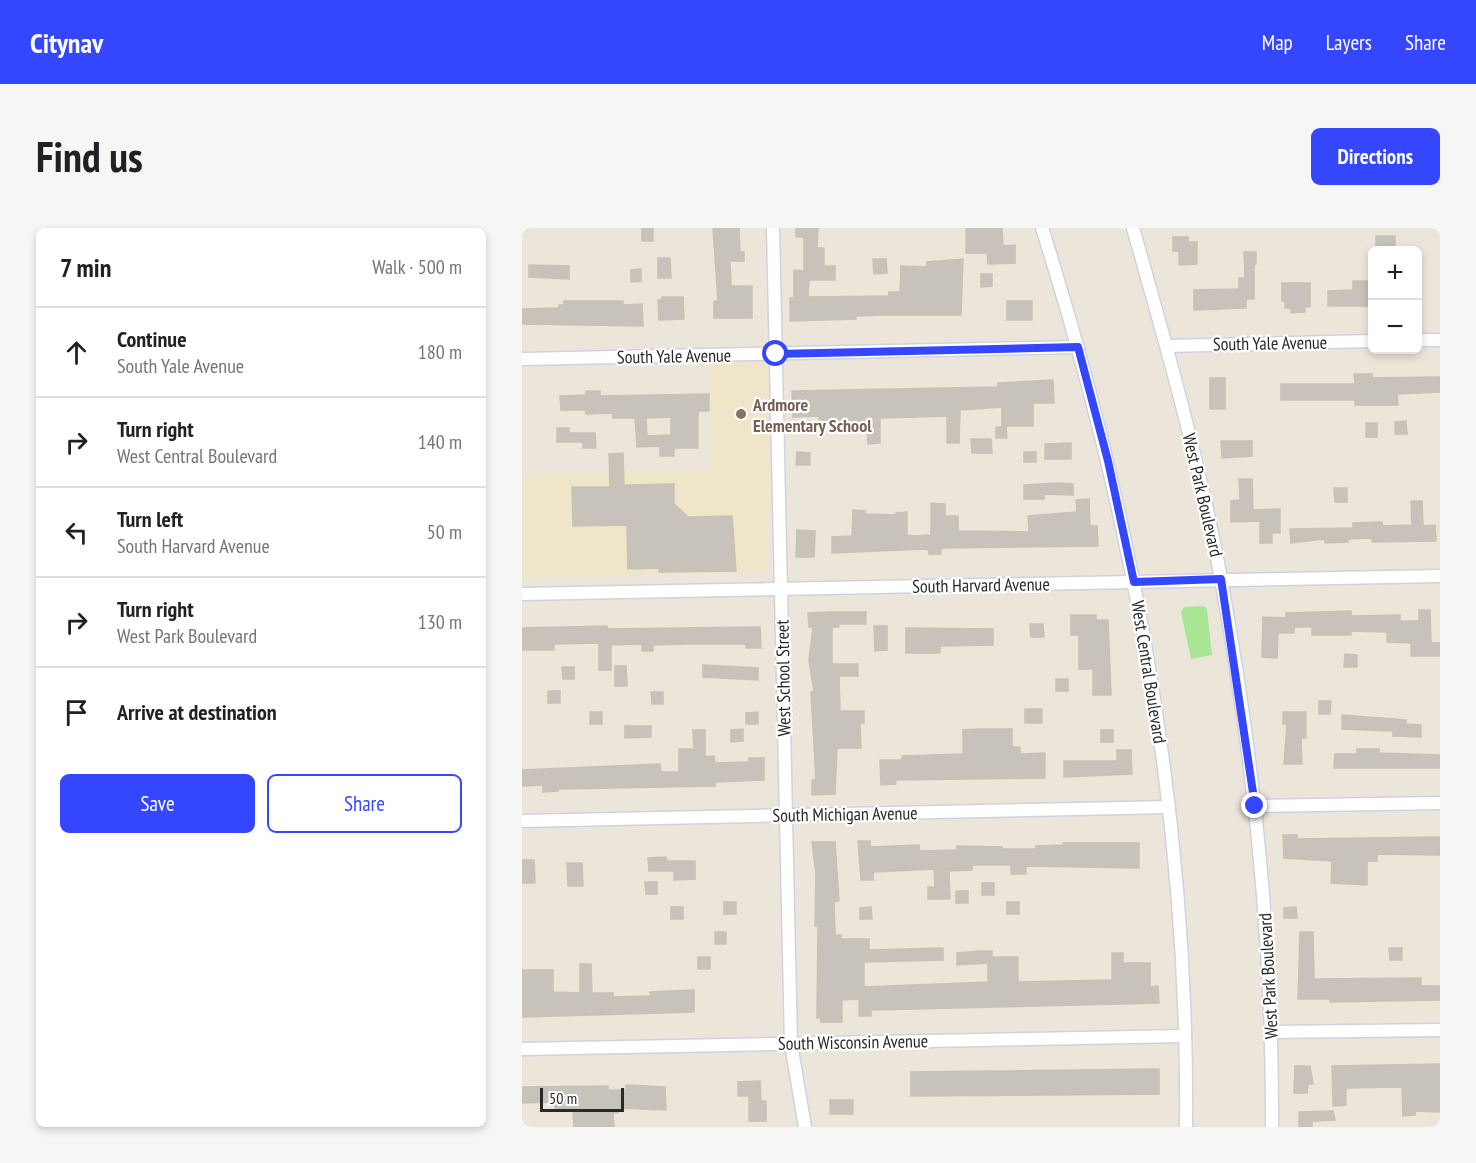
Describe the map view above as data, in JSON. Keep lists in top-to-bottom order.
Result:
{
  "streets": {
    "street": [
      "South Yale Avenue",
      "West Park Boulevard",
      "South Harvard Avenue",
      "West Central Boulevard",
      "West School Street",
      "South Michigan Avenue",
      "South Wisconsin Avenue"
    ]
  },
  "crossings": [
    ["South Yale Avenue", "West Park Boulevard"],
    ["South Yale Avenue", "West Central Boulevard"],
    ["South Yale Avenue", "West School Street"],
    ["West Park Boulevard", "South Harvard Avenue"],
    ["South Harvard Avenue", "West Central Boulevard"],
    ["South Harvard Avenue", "West School Street"],
    ["West Central Boulevard", "South Michigan Avenue"],
    ["West Central Boulevard", "South Wisconsin Avenue"],
    ["West School Street", "South Michigan Avenue"],
    ["West School Street", "South Wisconsin Avenue"]
  ],
  "places": ["Ardmore Elementary School"],
  "scale_bar": "50 m",
  "page": {
    "header": "Citynav",
    "nav": ["Map", "Layers", "Share"],
    "buttons": [
      "Directions",
      ["Save", "Share"]
    ],
    "title": "Find us",
    "heading": ["7 min", "Walk · 500 m"],
    "map_buttons": ["+", "−"],
    "list": [
      ["Continue", "South Yale Avenue", "180 m"],
      ["Turn right", "West Central Boulevard", "140 m"],
      ["Turn left", "South Harvard Avenue", "50 m"],
      ["Turn right", "West Park Boulevard", "130 m"],
      "Arrive at destination"
    ],
    "scale": "50 m"
  }
}
